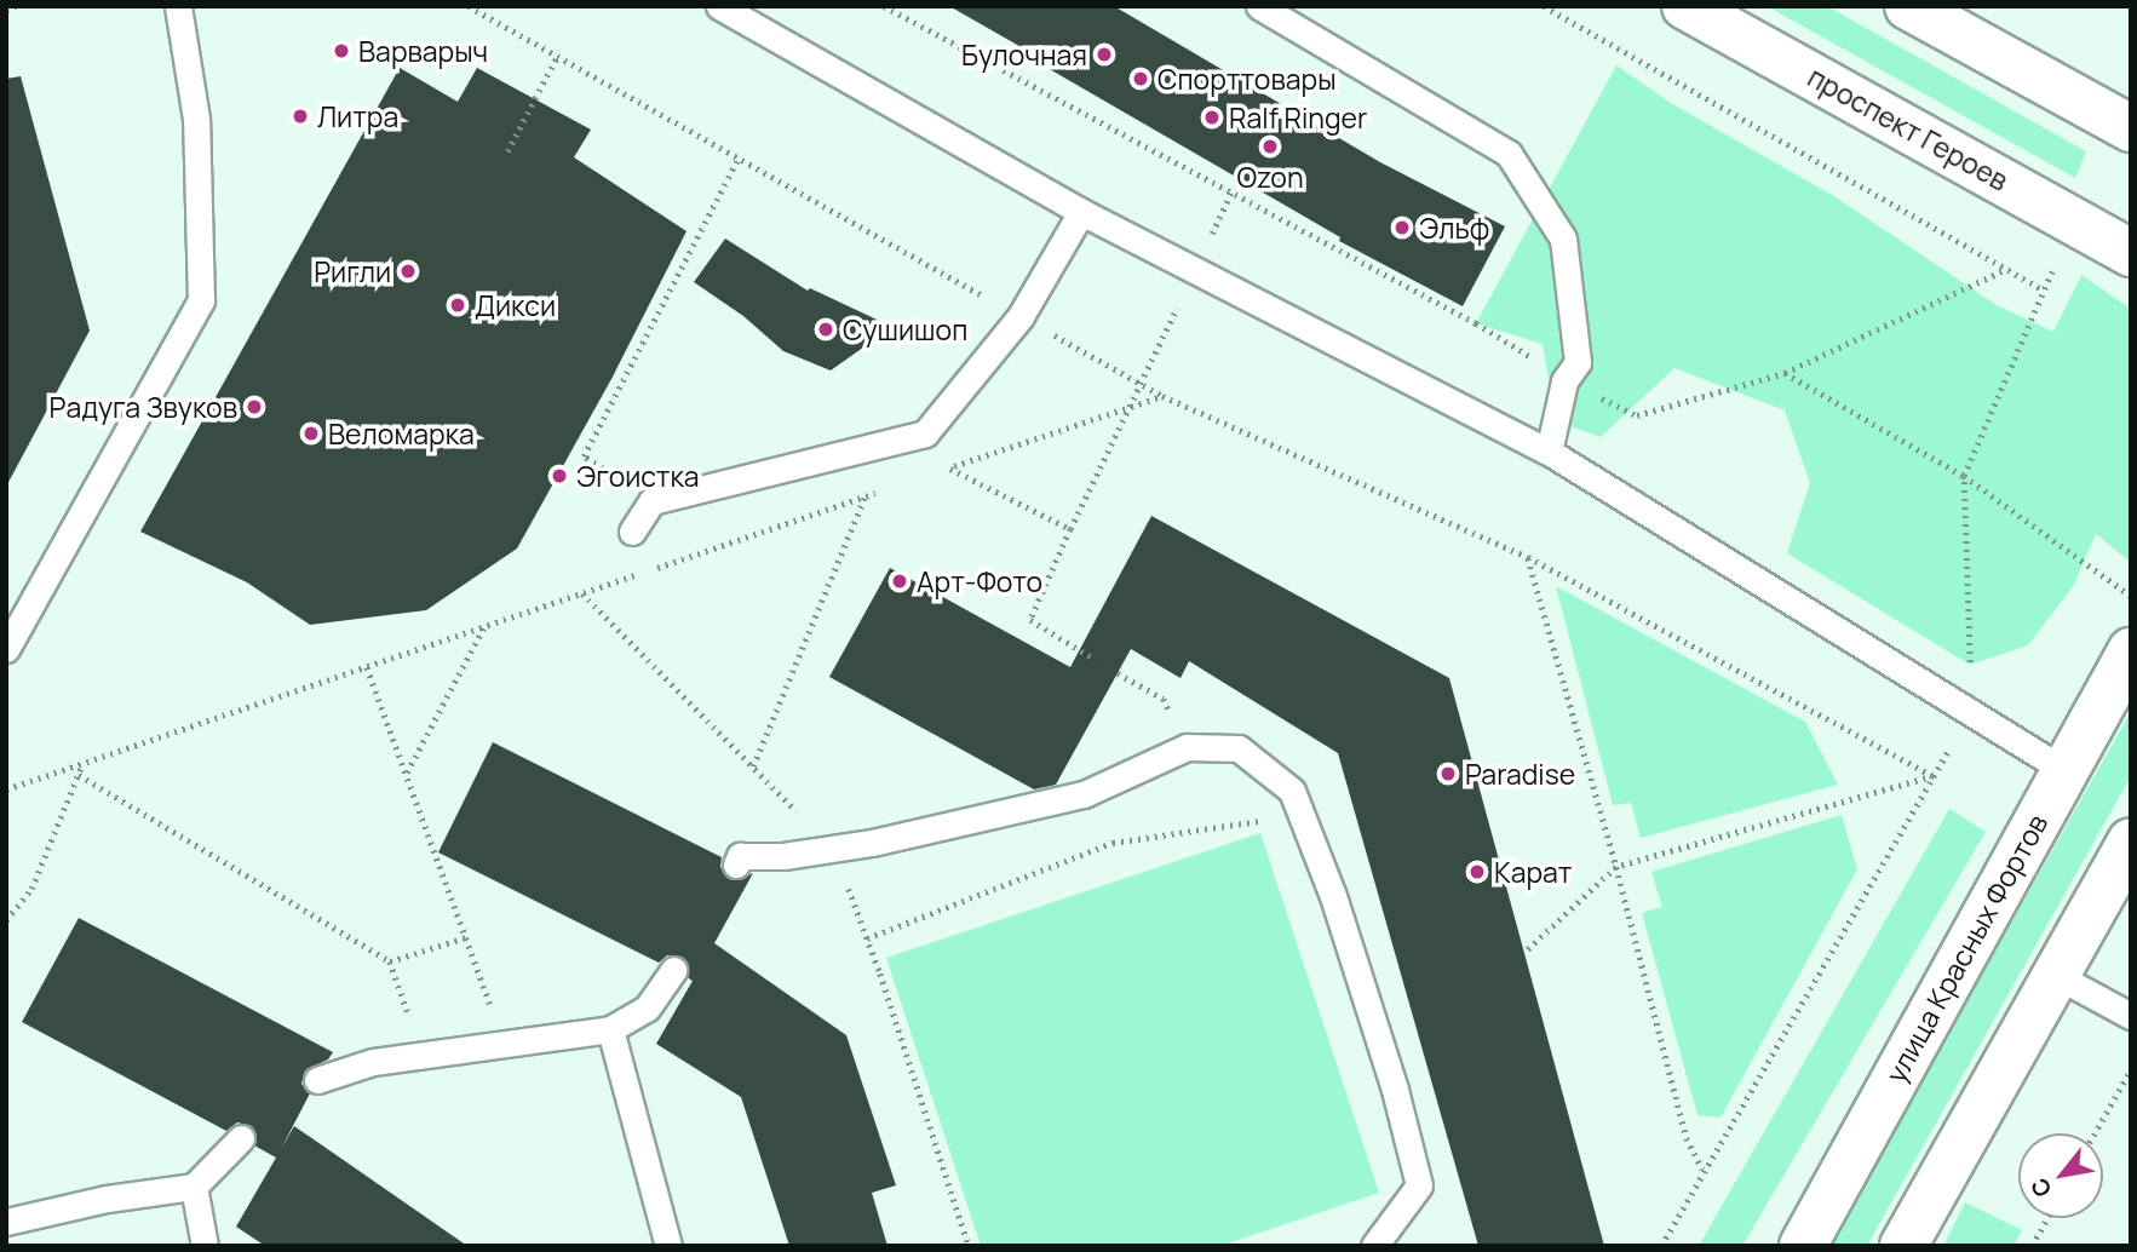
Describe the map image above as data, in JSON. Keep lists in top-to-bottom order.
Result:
{
  "streets": {
    "street": ["проспект Героев", "улица Красных Фортов"]
  },
  "places": [
    "Варварыч",
    "Булочная",
    "Спорттовары",
    "Литра",
    "Ralf Ringer",
    "Ozon",
    "Эльф",
    "Ригли",
    "Дикси",
    "Сушишоп",
    "Радуга Звуков",
    "Веломарка",
    "Эгоистка",
    "Арт-Фото",
    "Paradise",
    "Карат"
  ],
  "north": "bottom left"
}
